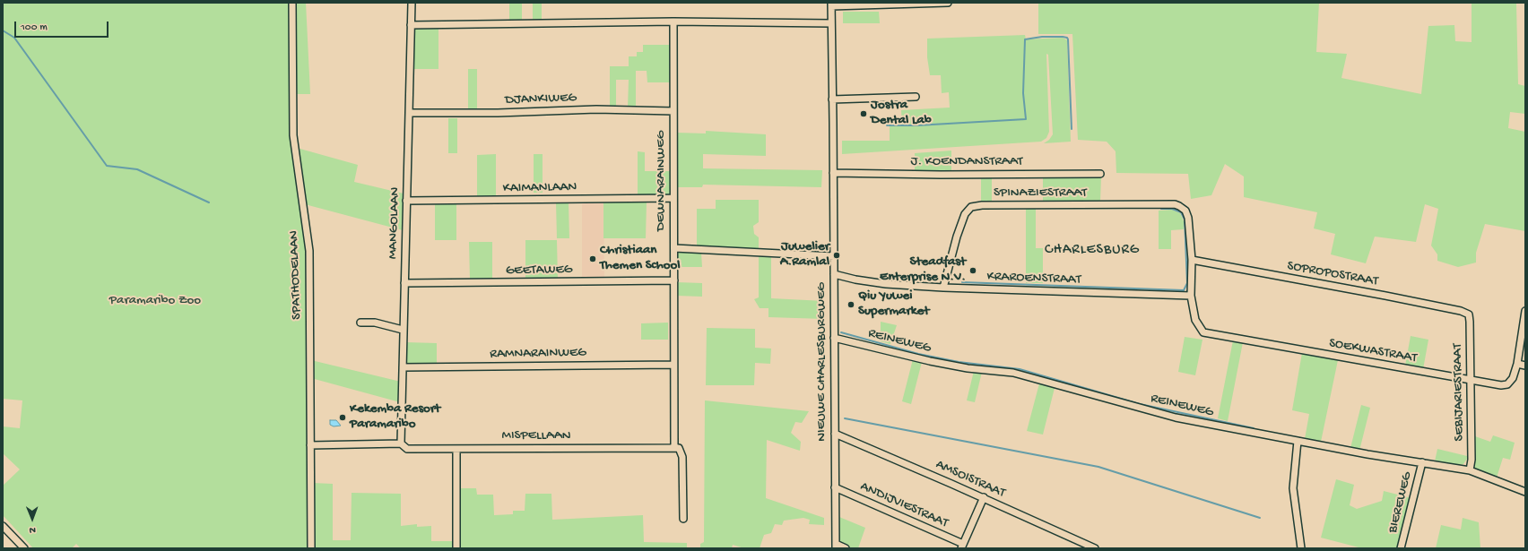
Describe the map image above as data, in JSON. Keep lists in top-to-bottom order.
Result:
{
  "streets": {
    "street": [
      "DJANKIWEG",
      "J. KOENDANSTRAAT",
      "DEWNARAINWEG",
      "KAIMANLAAN",
      "SPINAZIESTRAAT",
      "MANGOLAAN",
      "GEETAWEG",
      "SOPROPOSTRAAT",
      "SPATHODELAAN",
      "KRAROENSTRAAT",
      "REINEWEG",
      "SOEKWASTRAAT",
      "RAMNARAINWEG",
      "NIEUWE CHARLESBURGWEG",
      "SEBIJARIESTRAAT",
      "MISPELLAAN",
      "AMSOISTRAAT",
      "BIEREWEG",
      "ANDIJVIESTRAAT"
    ]
  },
  "crossings": [
    ["DJANKIWEG", "DEWNARAINWEG"],
    ["DJANKIWEG", "MANGOLAAN"],
    ["J. KOENDANSTRAAT", "NIEUWE CHARLESBURGWEG"],
    ["DEWNARAINWEG", "KAIMANLAAN"],
    ["DEWNARAINWEG", "GEETAWEG"],
    ["DEWNARAINWEG", "RAMNARAINWEG"],
    ["DEWNARAINWEG", "MISPELLAAN"],
    ["KAIMANLAAN", "MANGOLAAN"],
    ["SPINAZIESTRAAT", "SOPROPOSTRAAT"],
    ["SPINAZIESTRAAT", "KRAROENSTRAAT"],
    ["MANGOLAAN", "GEETAWEG"],
    ["MANGOLAAN", "RAMNARAINWEG"],
    ["MANGOLAAN", "MISPELLAAN"],
    ["SOPROPOSTRAAT", "SEBIJARIESTRAAT"],
    ["SPATHODELAAN", "MISPELLAAN"],
    ["KRAROENSTRAAT", "SOEKWASTRAAT"],
    ["KRAROENSTRAAT", "NIEUWE CHARLESBURGWEG"],
    ["REINEWEG", "NIEUWE CHARLESBURGWEG"],
    ["REINEWEG", "SEBIJARIESTRAAT"],
    ["REINEWEG", "BIEREWEG"],
    ["SOEKWASTRAAT", "SEBIJARIESTRAAT"],
    ["NIEUWE CHARLESBURGWEG", "AMSOISTRAAT"],
    ["NIEUWE CHARLESBURGWEG", "ANDIJVIESTRAAT"]
  ],
  "districts": ["CHARLESBURG"],
  "parks": ["Paramaribo Zoo"],
  "places": [
    "Jostra Dental Lab",
    "Juwelier A.Ramlal",
    "Christiaan Themen School",
    "Steadfast Enterprise N.V.",
    "Qiu Yuwei Supermarket",
    "Kekemba Resort Paramaribo"
  ],
  "scale_bar": "100 m",
  "north": "bottom"
}
